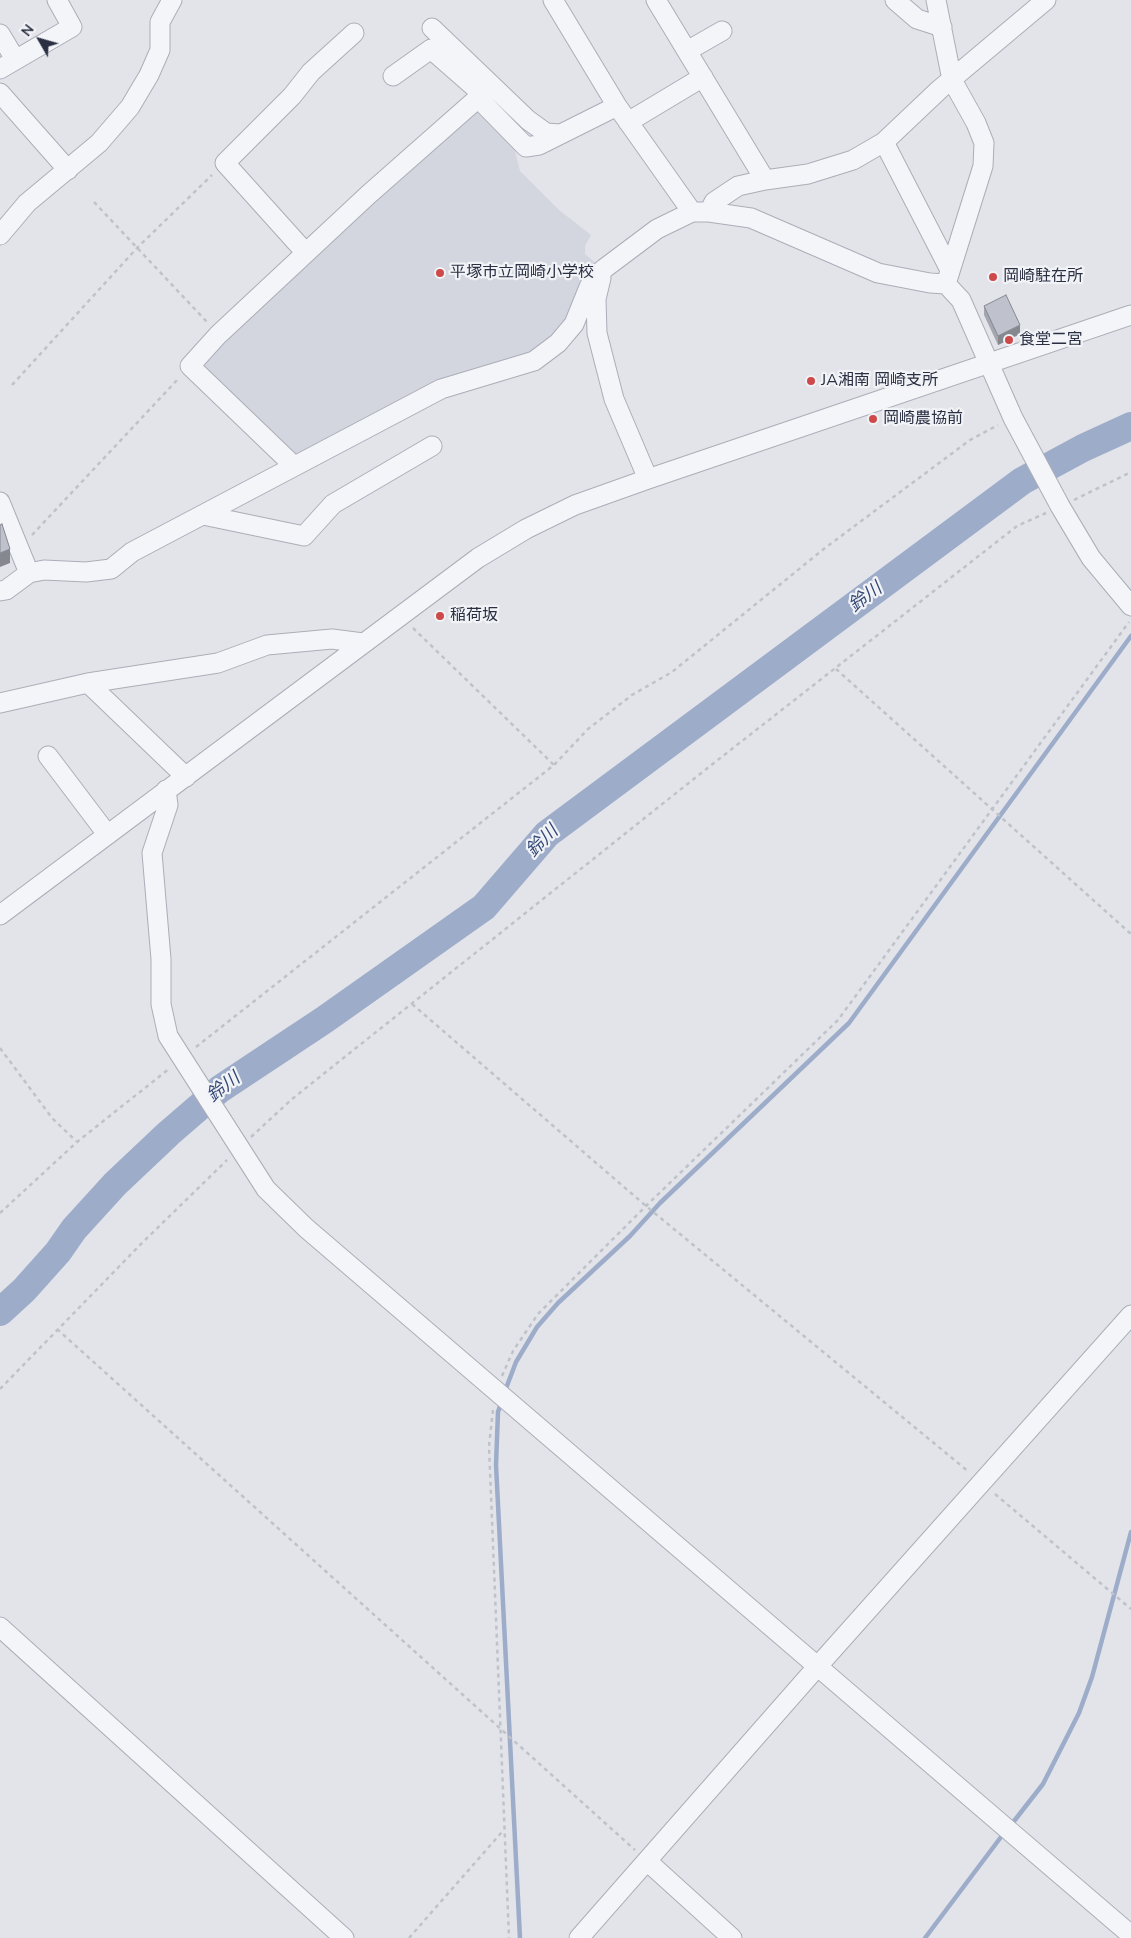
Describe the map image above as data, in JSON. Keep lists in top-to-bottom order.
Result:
{
  "water": ["鈴川"],
  "places": [
    "平塚市立岡崎小学校",
    "岡崎駐在所",
    "食堂二宮",
    "JA湘南 岡崎支所",
    "岡崎農協前",
    "稲荷坂"
  ],
  "north": "top left"
}
